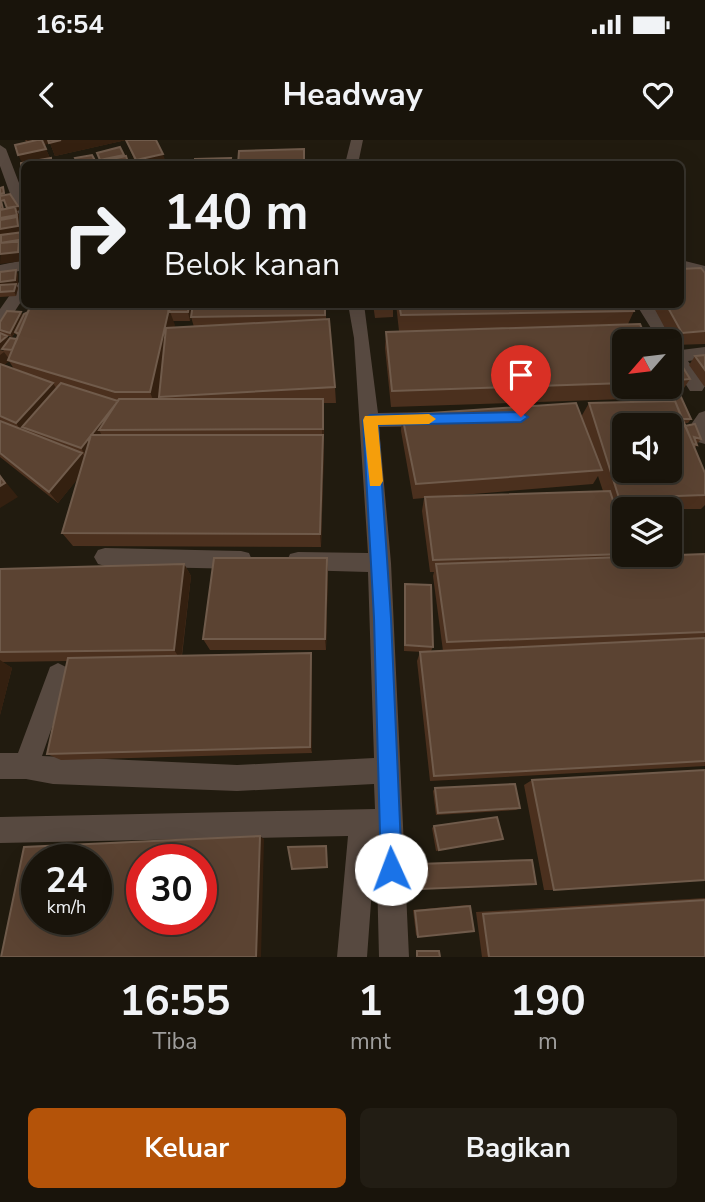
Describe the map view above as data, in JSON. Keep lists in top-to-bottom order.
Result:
{
  "north": "bottom left",
  "page": {
    "status": "16:54",
    "header": "Headway",
    "turn": ["140 m", "Belok kanan"],
    "speed": "24 km/h",
    "limit": "30",
    "eta": [
      "16:55",
      "Tiba",
      "1",
      "mnt",
      "190",
      "m"
    ],
    "buttons": ["Keluar", "Bagikan"]
  }
}
